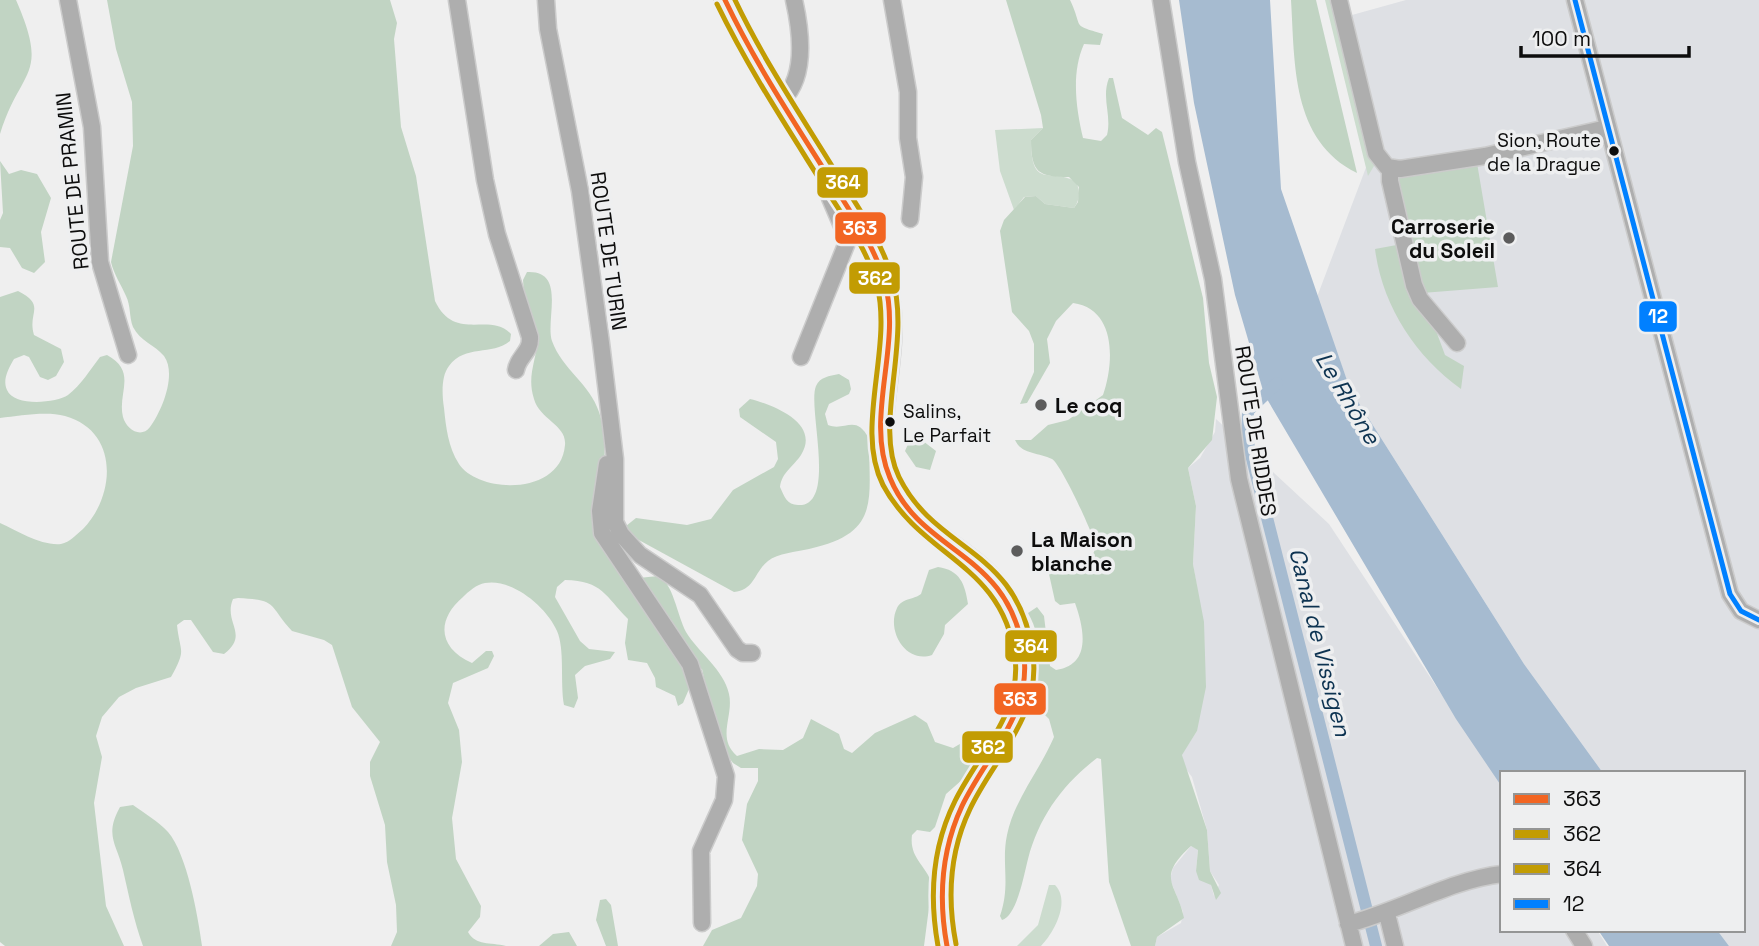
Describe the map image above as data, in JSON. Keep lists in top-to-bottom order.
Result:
{
  "streets": {
    "street": ["ROUTE DE PRAMIN", "ROUTE DE TURIN", "ROUTE DE RIDDES"]
  },
  "water": ["Le Rhône", "Canal de Vissigen"],
  "places": [
    "Sion, Route de la Drague",
    "Carroserie du Soleil",
    "Le coq",
    "Salins, Le Parfait",
    "La Maison blanche"
  ],
  "lines": [
    "transit line 363",
    "transit line 364",
    "transit line 12",
    "transit line 362"
  ],
  "legend": [
    "363",
    "362",
    "364",
    "12"
  ],
  "scale_bar": "100 m"
}
